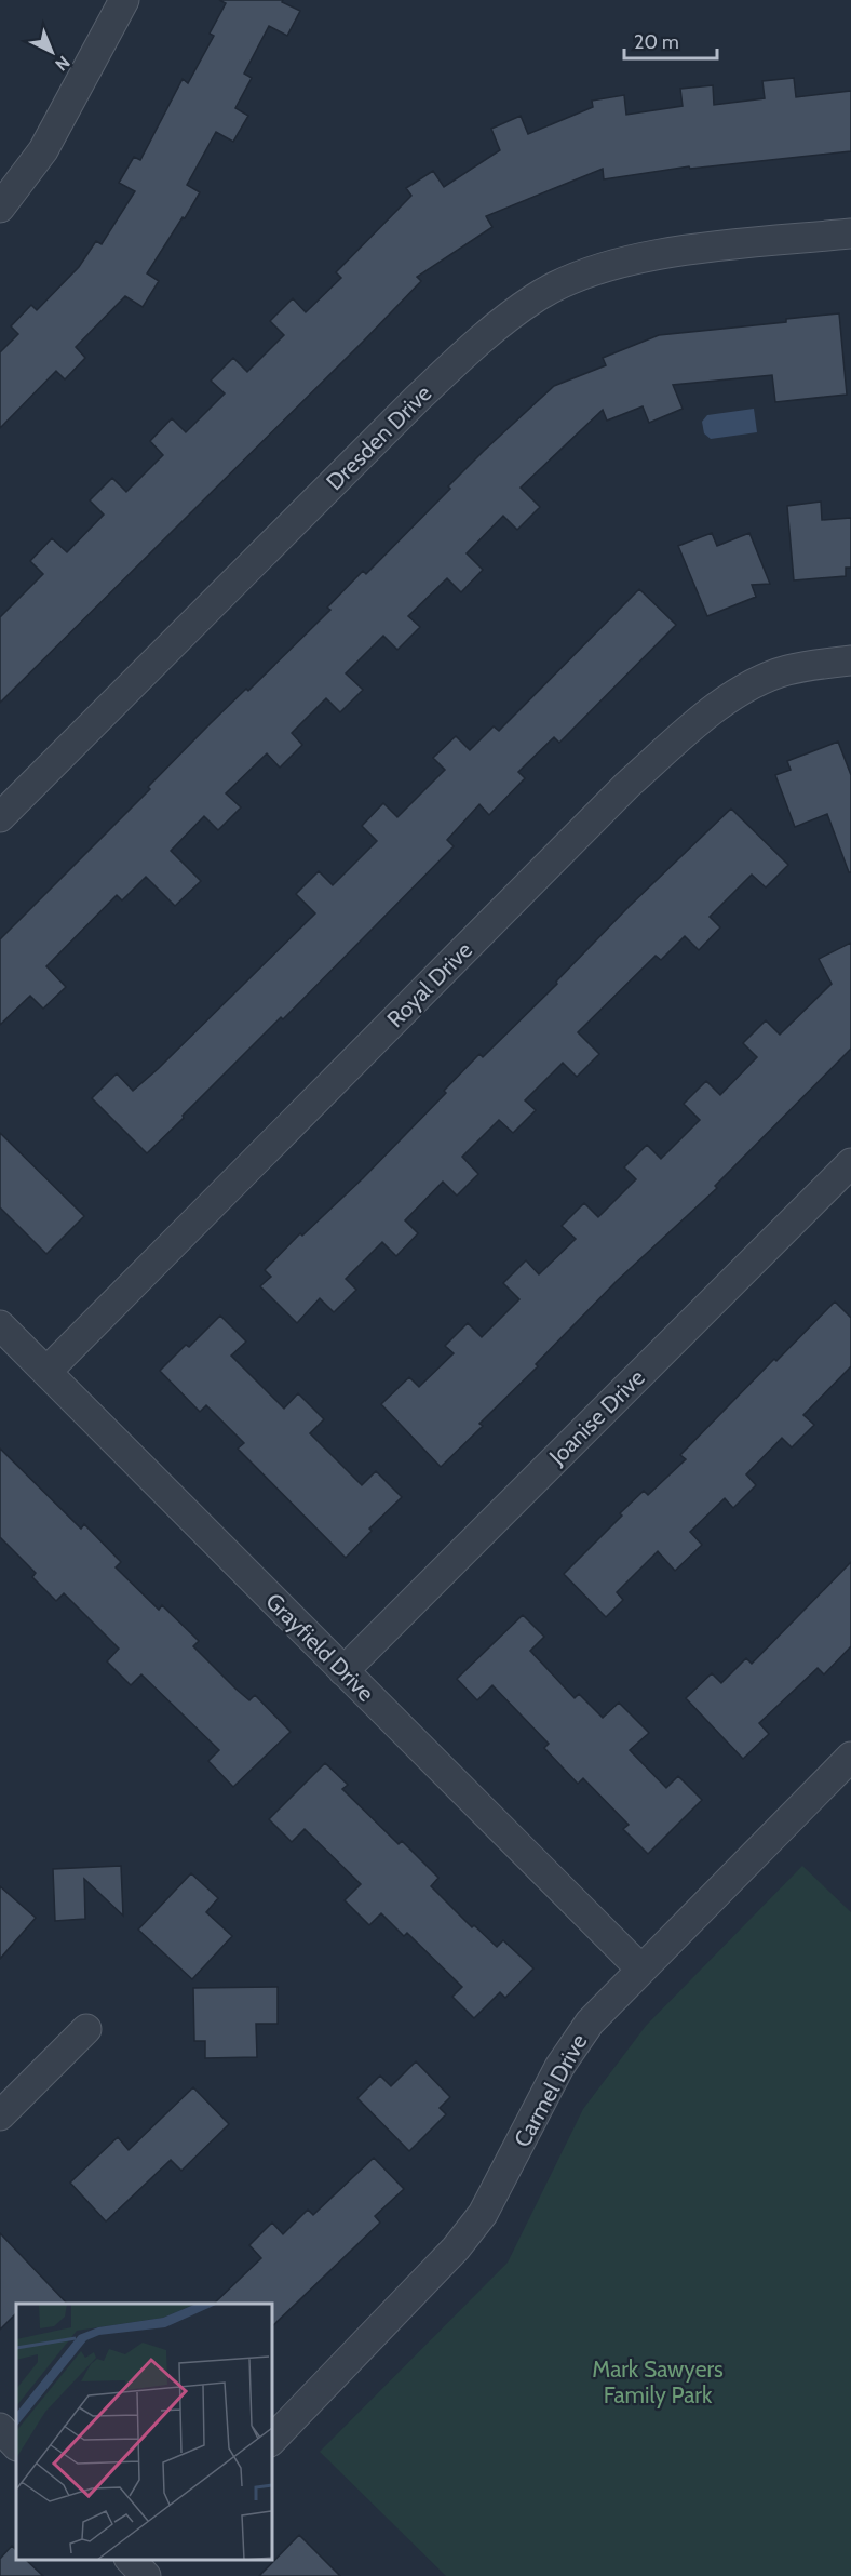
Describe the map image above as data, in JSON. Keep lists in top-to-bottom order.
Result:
{
  "streets": {
    "street": [
      "Dresden Drive",
      "Royal Drive",
      "Joanise Drive",
      "Grayfield Drive",
      "Carmel Drive"
    ]
  },
  "crossings": [
    ["Royal Drive", "Grayfield Drive"],
    ["Joanise Drive", "Grayfield Drive"],
    ["Grayfield Drive", "Carmel Drive"]
  ],
  "parks": ["Mark Sawyers Family Park"],
  "scale_bar": "20 m",
  "north": "bottom right"
}
